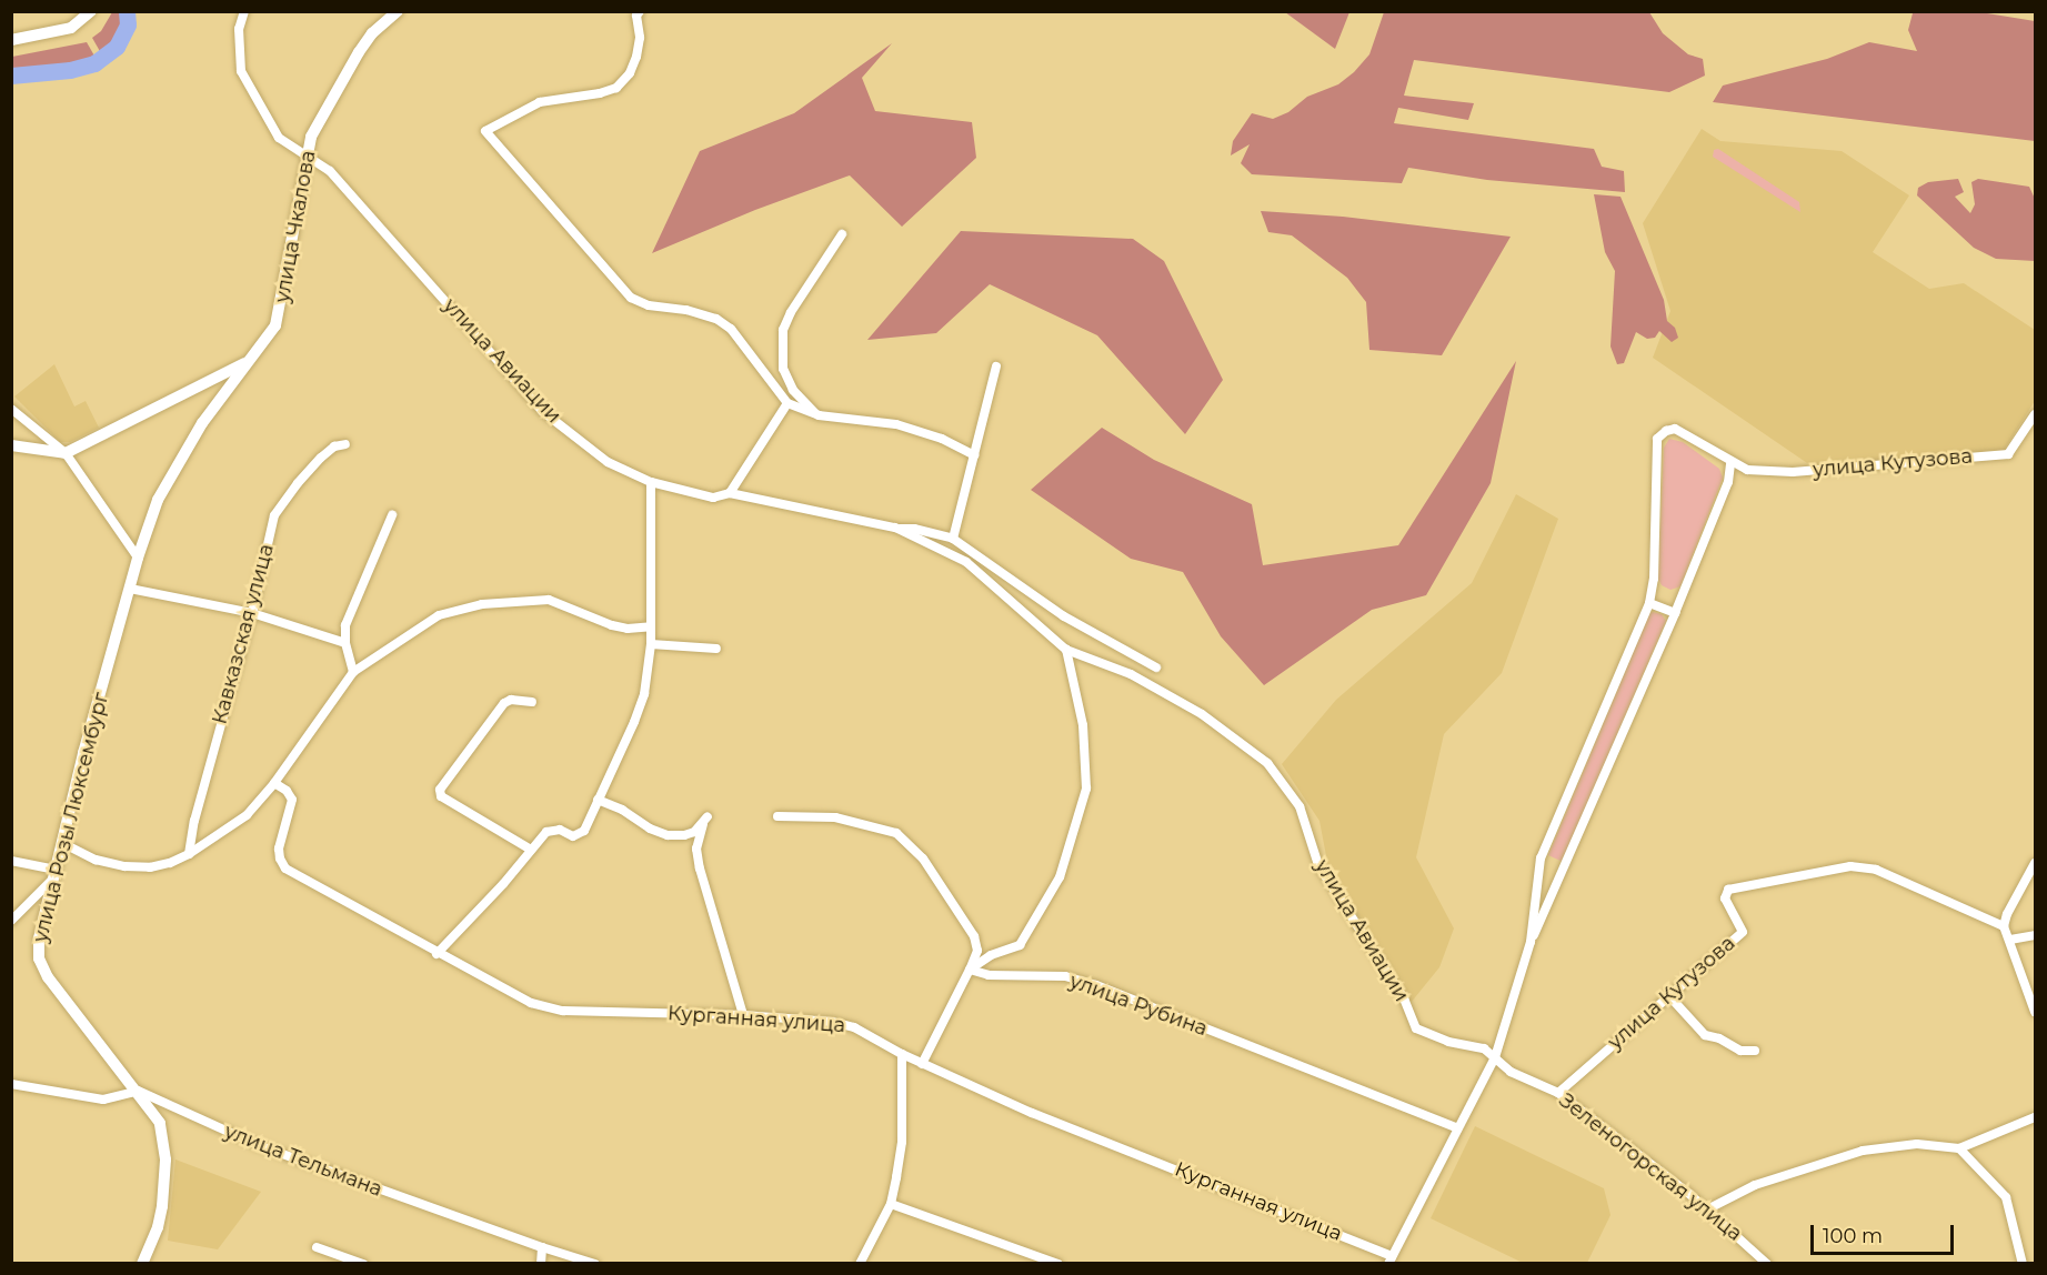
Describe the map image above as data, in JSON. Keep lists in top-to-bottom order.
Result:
{
  "streets": {
    "street": [
      "улица Чкалова",
      "улица Авиации",
      "улица Кутузова",
      "Кавказская улица",
      "улица Розы Люксембург",
      "улица Рубина",
      "Курганная улица",
      "улица Тельмана",
      "Зеленогорская улица"
    ]
  },
  "crossings": [
    ["улица Чкалова", "улица Авиации"],
    ["улица Чкалова", "улица Розы Люксембург"],
    ["улица Авиации", "улица Кутузова"],
    ["улица Авиации", "Зеленогорская улица"],
    ["улица Кутузова", "улица Рубина"],
    ["улица Кутузова", "Курганная улица"],
    ["улица Кутузова", "Зеленогорская улица"],
    ["улица Розы Люксембург", "улица Тельмана"]
  ],
  "scale_bar": "100 m"
}
